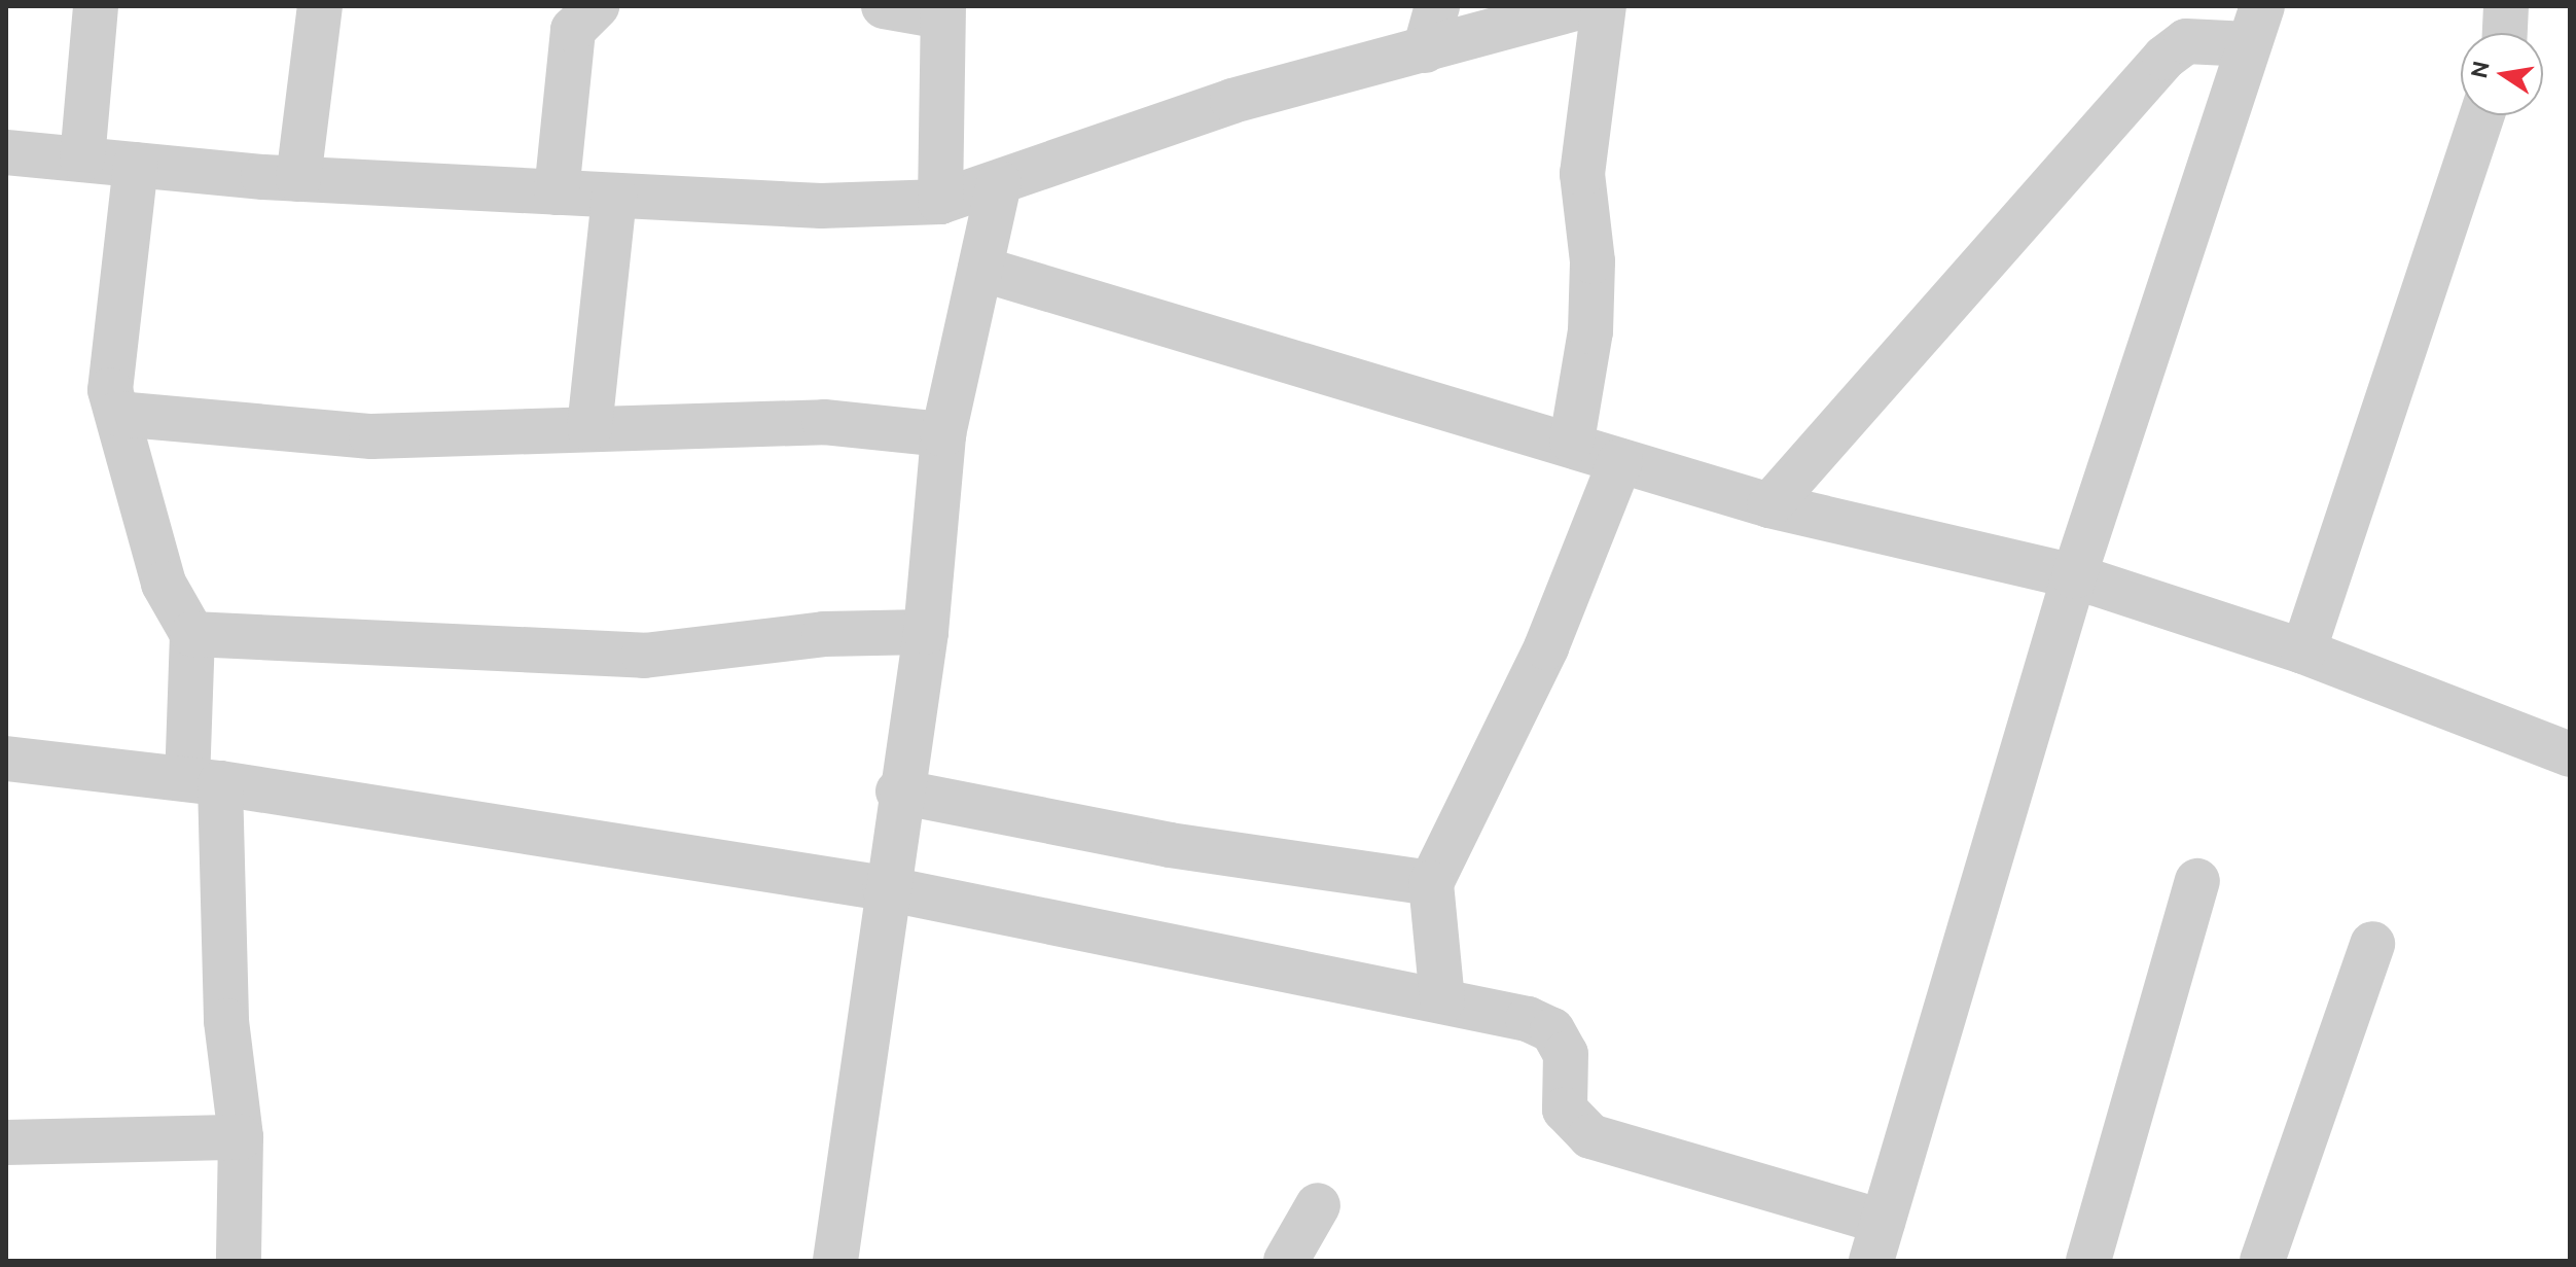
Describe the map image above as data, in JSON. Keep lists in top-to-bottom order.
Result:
{
  "north": "left"
}
